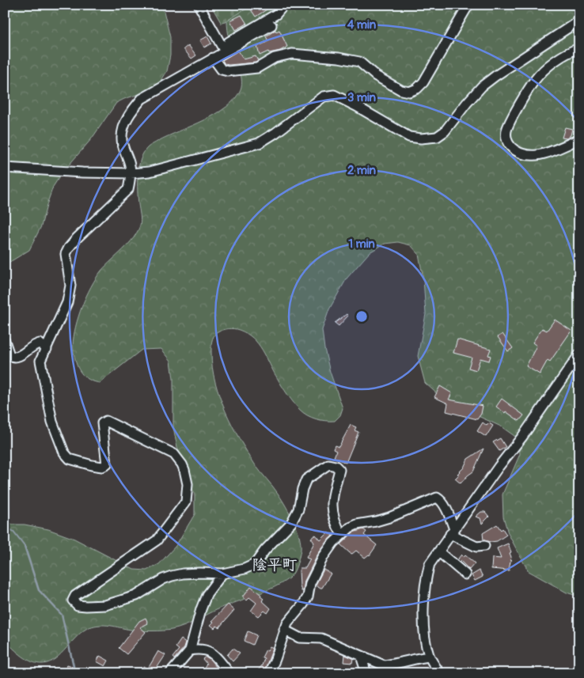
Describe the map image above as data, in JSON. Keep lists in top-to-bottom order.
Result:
{
  "districts": ["陰平町"],
  "rings": [
    "4 min",
    "3 min",
    "2 min",
    "1 min"
  ]
}
